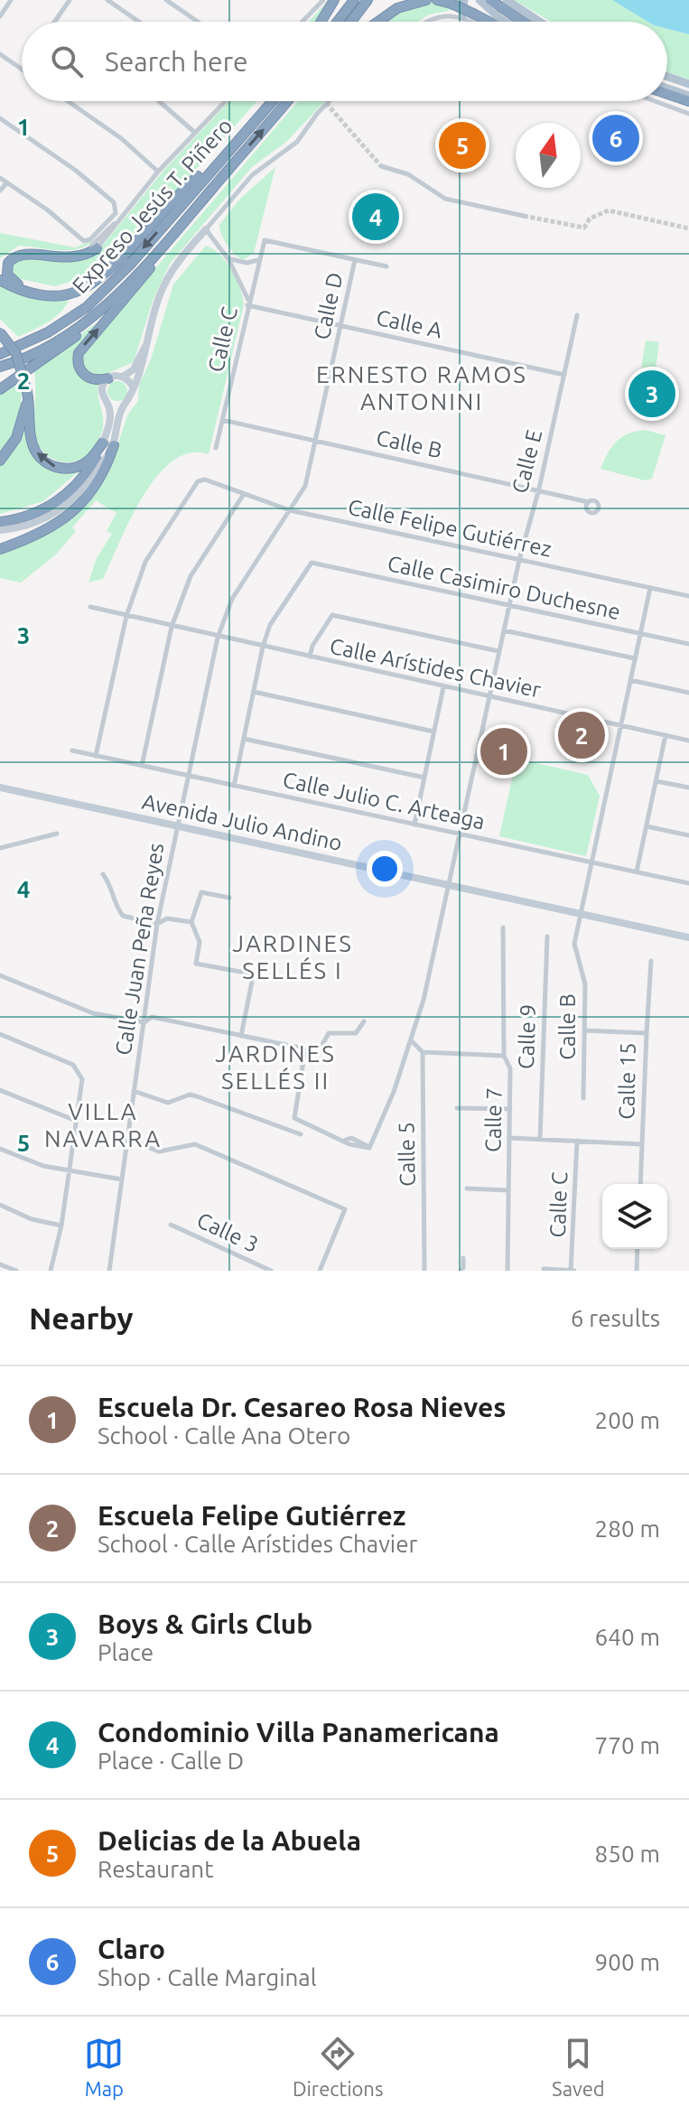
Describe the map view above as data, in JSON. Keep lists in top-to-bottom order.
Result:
{
  "streets": {
    "highway": ["Expreso Jesús T. Piñero"],
    "street": [
      "Calle D",
      "Calle A",
      "Calle C",
      "Calle B",
      "Calle E",
      "Calle Felipe Gutiérrez",
      "Calle Casimiro Duchesne",
      "Calle Arístides Chavier",
      "Calle Julio C. Arteaga",
      "Avenida Julio Andino",
      "Calle Juan Peña Reyes",
      "Calle 9",
      "Calle 15",
      "Calle 7",
      "Calle 5",
      "Calle 3"
    ]
  },
  "crossings": [
    ["Calle D", "Calle A"],
    ["Calle D", "Calle C"],
    ["Calle D", "Calle B"],
    ["Calle D", "Calle Juan Peña Reyes"],
    ["Calle A", "Calle C"],
    ["Calle A", "Calle E"],
    ["Calle C", "Calle B"],
    ["Calle B", "Calle E"],
    ["Calle B", "Calle Felipe Gutiérrez"],
    ["Calle B", "Calle Casimiro Duchesne"],
    ["Calle B", "Calle Arístides Chavier"],
    ["Calle B", "Calle Julio C. Arteaga"],
    ["Calle B", "Avenida Julio Andino"],
    ["Calle B", "Calle 15"],
    ["Calle E", "Calle Felipe Gutiérrez"],
    ["Calle E", "Calle Casimiro Duchesne"],
    ["Calle E", "Calle Arístides Chavier"],
    ["Calle E", "Calle Julio C. Arteaga"],
    ["Calle E", "Avenida Julio Andino"],
    ["Calle Felipe Gutiérrez", "Calle Arístides Chavier"],
    ["Calle Felipe Gutiérrez", "Calle Juan Peña Reyes"],
    ["Calle Casimiro Duchesne", "Calle Arístides Chavier"],
    ["Calle Arístides Chavier", "Calle Juan Peña Reyes"],
    ["Calle Julio C. Arteaga", "Calle Juan Peña Reyes"],
    ["Avenida Julio Andino", "Calle Juan Peña Reyes"]
  ],
  "districts": [
    "ERNESTO RAMOS ANTONINI",
    "JARDINES SELLÉS I",
    "JARDINES SELLÉS II",
    "VILLA NAVARRA"
  ],
  "north": "top",
  "page": {
    "search": "Search here",
    "pins": [
      "6",
      "5",
      "4",
      "3",
      "2",
      "1"
    ],
    "heading": ["Nearby", "6 results"],
    "list": [
      {
        "mark": "1",
        "name": "Escuela Dr. Cesareo Rosa Nieves",
        "note": "School · Calle Ana Otero",
        "value": "200 m"
      },
      {
        "mark": "2",
        "name": "Escuela Felipe Gutiérrez",
        "note": "School · Calle Arístides Chavier",
        "value": "280 m"
      },
      {
        "mark": "3",
        "name": "Boys & Girls Club",
        "note": "Place",
        "value": "640 m"
      },
      {
        "mark": "4",
        "name": "Condominio Villa Panamericana",
        "note": "Place · Calle D",
        "value": "770 m"
      },
      {
        "mark": "5",
        "name": "Delicias de la Abuela",
        "note": "Restaurant",
        "value": "850 m"
      },
      {
        "mark": "6",
        "name": "Claro",
        "note": "Shop · Calle Marginal",
        "value": "900 m"
      }
    ],
    "nav": ["Map", "Directions", "Saved"]
  },
  "grid": {
    "rows": [
      "1",
      "2",
      "3",
      "4",
      "5"
    ]
  }
}
